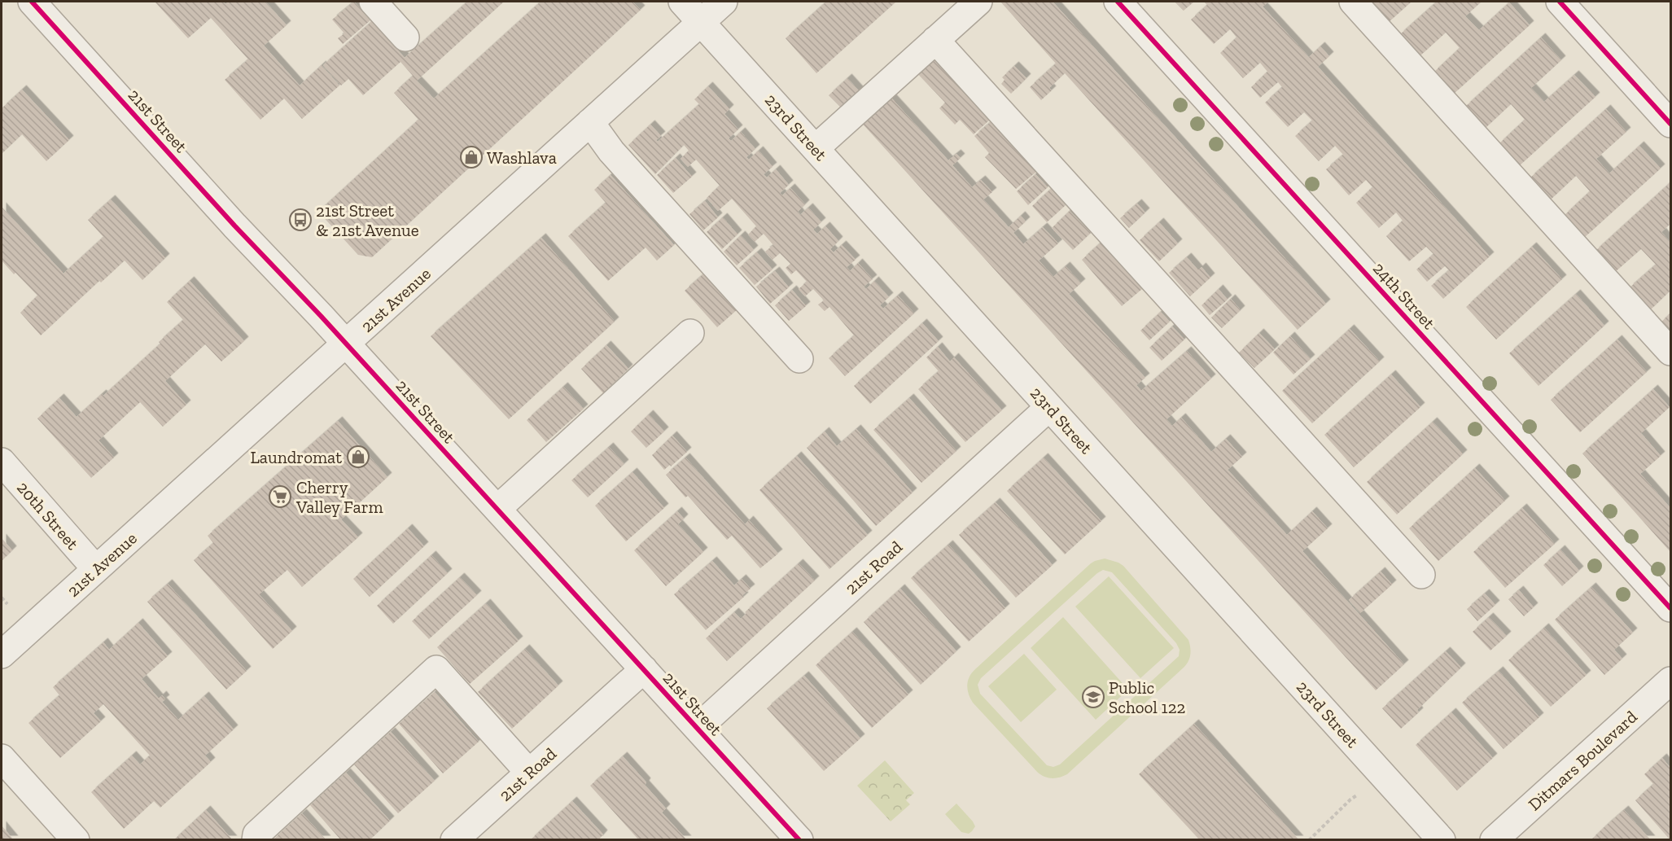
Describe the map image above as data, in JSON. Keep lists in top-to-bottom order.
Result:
{
  "streets": {
    "street": [
      "21st Street",
      "23rd Street",
      "24th Street",
      "21st Avenue",
      "20th Street",
      "21st Road",
      "Ditmars Boulevard"
    ]
  },
  "crossings": [
    ["21st Street", "21st Avenue"],
    ["21st Street", "21st Road"],
    ["23rd Street", "21st Avenue"],
    ["23rd Street", "21st Road"],
    ["21st Avenue", "20th Street"]
  ],
  "places": {
    "shop": ["Washlava", "Laundromat"],
    "bus stop": ["21st Street & 21st Avenue"],
    "supermarket": ["Cherry Valley Farm"],
    "school or university": ["Public School 122"]
  }
}
